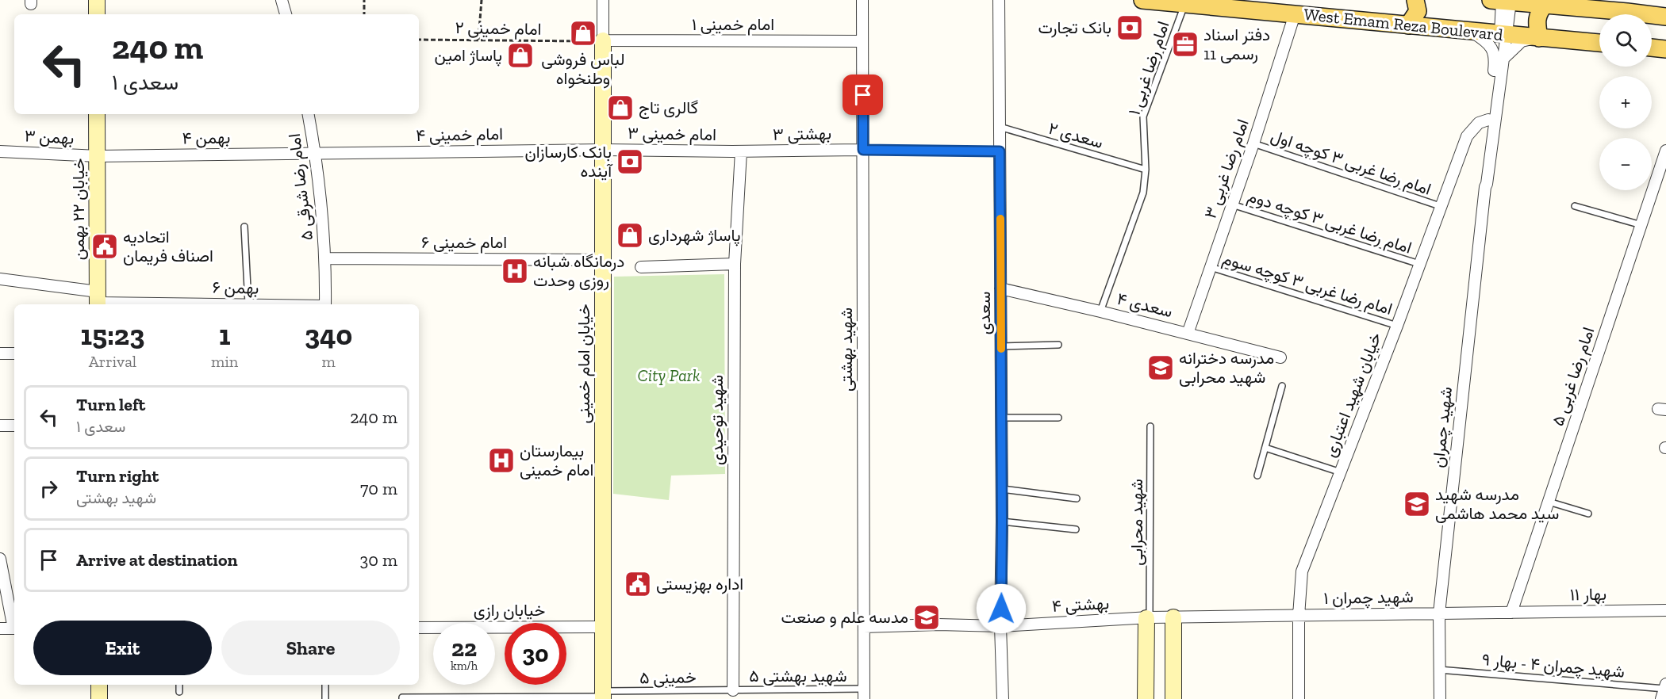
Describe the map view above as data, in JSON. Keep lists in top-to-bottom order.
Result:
{
  "streets": {
    "main road": ["West Emam Reza Boulevard"],
    "street": [
      "امام خمینی ۱",
      "امام خمینی ۳",
      "بهشتی ۳",
      "امام خمینی ۴",
      "بهمن ۳",
      "بهمن ۴",
      "امام رضا غربی ۳",
      "امام رضا شرقی ۵",
      "خیابان ۲۲ بهمن",
      "امام خمینی ۶",
      "بهمن ۶",
      "سعدی ۴",
      "سعدی",
      "شهید بهشتی",
      "خیابان امام خمینی",
      "امام رضا غربی ۵",
      "خیابان شهید اعتباری",
      "شهید توحیدی",
      "شهید چمران",
      "بهار ۱۱",
      "شهید چمران ۱",
      "بهشتی ۴",
      "خیابان رازی"
    ],
    "lane": [
      "امام رضا غربی ۱",
      "سعدی ۲",
      "امام رضا غربی ۳ کوچه اول",
      "امام رضا غربی ۳ کوچه دوم",
      "امام رضا غربی ۳ کوچه سوم",
      "شهید محرابی",
      "شهید چمران ۴ - بهار ۹",
      "شهید بهشتی ۵",
      "خمینی ۵"
    ],
    "path": ["امام خمینی ۲"]
  },
  "crossings": [
    ["امام خمینی ۱", "شهید بهشتی"],
    ["امام خمینی ۱", "خیابان امام خمینی"],
    ["West Emam Reza Boulevard", "امام رضا غربی ۱"],
    ["West Emam Reza Boulevard", "امام رضا غربی ۳"],
    ["West Emam Reza Boulevard", "شهید چمران"],
    ["امام رضا غربی ۱", "سعدی ۲"],
    ["امام رضا غربی ۱", "سعدی ۴"],
    ["امام خمینی ۳", "بهشتی ۳"],
    ["امام خمینی ۳", "امام خمینی ۴"],
    ["امام خمینی ۳", "خیابان امام خمینی"],
    ["امام خمینی ۳", "شهید توحیدی"],
    ["بهشتی ۳", "شهید بهشتی"],
    ["بهشتی ۳", "شهید توحیدی"],
    ["امام خمینی ۴", "بهمن ۴"],
    ["امام خمینی ۴", "امام رضا شرقی ۵"],
    ["امام خمینی ۴", "خیابان امام خمینی"],
    ["سعدی ۲", "سعدی"],
    ["بهمن ۳", "بهمن ۴"],
    ["بهمن ۳", "خیابان ۲۲ بهمن"],
    ["بهمن ۴", "امام رضا شرقی ۵"],
    ["بهمن ۴", "خیابان ۲۲ بهمن"],
    ["امام رضا غربی ۳ کوچه اول", "امام رضا غربی ۳"],
    ["امام رضا غربی ۳ کوچه اول", "خیابان شهید اعتباری"],
    ["امام رضا غربی ۳", "امام رضا غربی ۳ کوچه دوم"],
    ["امام رضا غربی ۳", "امام رضا غربی ۳ کوچه سوم"],
    ["امام رضا غربی ۳", "سعدی ۴"],
    ["امام رضا شرقی ۵", "امام خمینی ۶"],
    ["امام رضا شرقی ۵", "بهمن ۶"],
    ["خیابان ۲۲ بهمن", "بهمن ۶"],
    ["امام رضا غربی ۳ کوچه دوم", "خیابان شهید اعتباری"],
    ["امام خمینی ۶", "بهمن ۶"],
    ["امام خمینی ۶", "خیابان امام خمینی"],
    ["امام رضا غربی ۳ کوچه سوم", "خیابان شهید اعتباری"],
    ["سعدی ۴", "سعدی"],
    ["سعدی", "بهشتی ۴"],
    ["شهید بهشتی", "بهشتی ۴"],
    ["شهید بهشتی", "شهید بهشتی ۵"],
    ["خیابان امام خمینی", "خیابان رازی"],
    ["خیابان امام خمینی", "خمینی ۵"],
    ["امام رضا غربی ۵", "بهار ۱۱"],
    ["خیابان شهید اعتباری", "شهید چمران"],
    ["خیابان شهید اعتباری", "شهید چمران ۱"],
    ["خیابان شهید اعتباری", "بهشتی ۴"],
    ["شهید توحیدی", "شهید بهشتی ۵"],
    ["شهید توحیدی", "خمینی ۵"],
    ["شهید چمران", "بهار ۱۱"],
    ["شهید چمران", "شهید چمران ۱"],
    ["شهید چمران", "شهید چمران ۴ - بهار ۹"],
    ["شهید محرابی", "بهشتی ۴"],
    ["بهار ۱۱", "شهید چمران ۱"],
    ["شهید چمران ۱", "بهشتی ۴"],
    ["شهید بهشتی ۵", "خمینی ۵"]
  ],
  "parks": ["City Park"],
  "places": {
    "bank": ["بانک تجارت", "بانک کارسازان آینده"],
    "shop": [
      "لباس فروشی وطنخواه",
      "پاساژ امین",
      "گالری تاج",
      "پاساژ شهرداری"
    ],
    "office": ["دفتر اسناد رسمی 11"],
    "public building": ["اتحادیه اصناف فریمان", "اداره بهزیستی"],
    "hospital": ["درمانگاه شبانه روزی وحدت", "بیمارستان امام خمینی"],
    "school or university": ["مدرسه دخترانه شهید محرابی", "مدرسه شهید سید محمد هاشمی", "مدسه علم و صنعت"]
  },
  "page": {
    "map_buttons": ["+", "−"],
    "turn": ["240 m", "سعدی ۱"],
    "eta": [
      "15:23",
      "Arrival",
      "1",
      "min",
      "340",
      "m"
    ],
    "list": [
      {
        "name": "Turn left",
        "note": "سعدی ۱",
        "value": "240 m"
      },
      {
        "name": "Turn right",
        "note": "شهید بهشتی",
        "value": "70 m"
      },
      {
        "name": "Arrive at destination",
        "value": "30 m"
      }
    ],
    "buttons": ["Exit", "Share"],
    "speed": "22 km/h",
    "limit": "30"
  }
}
